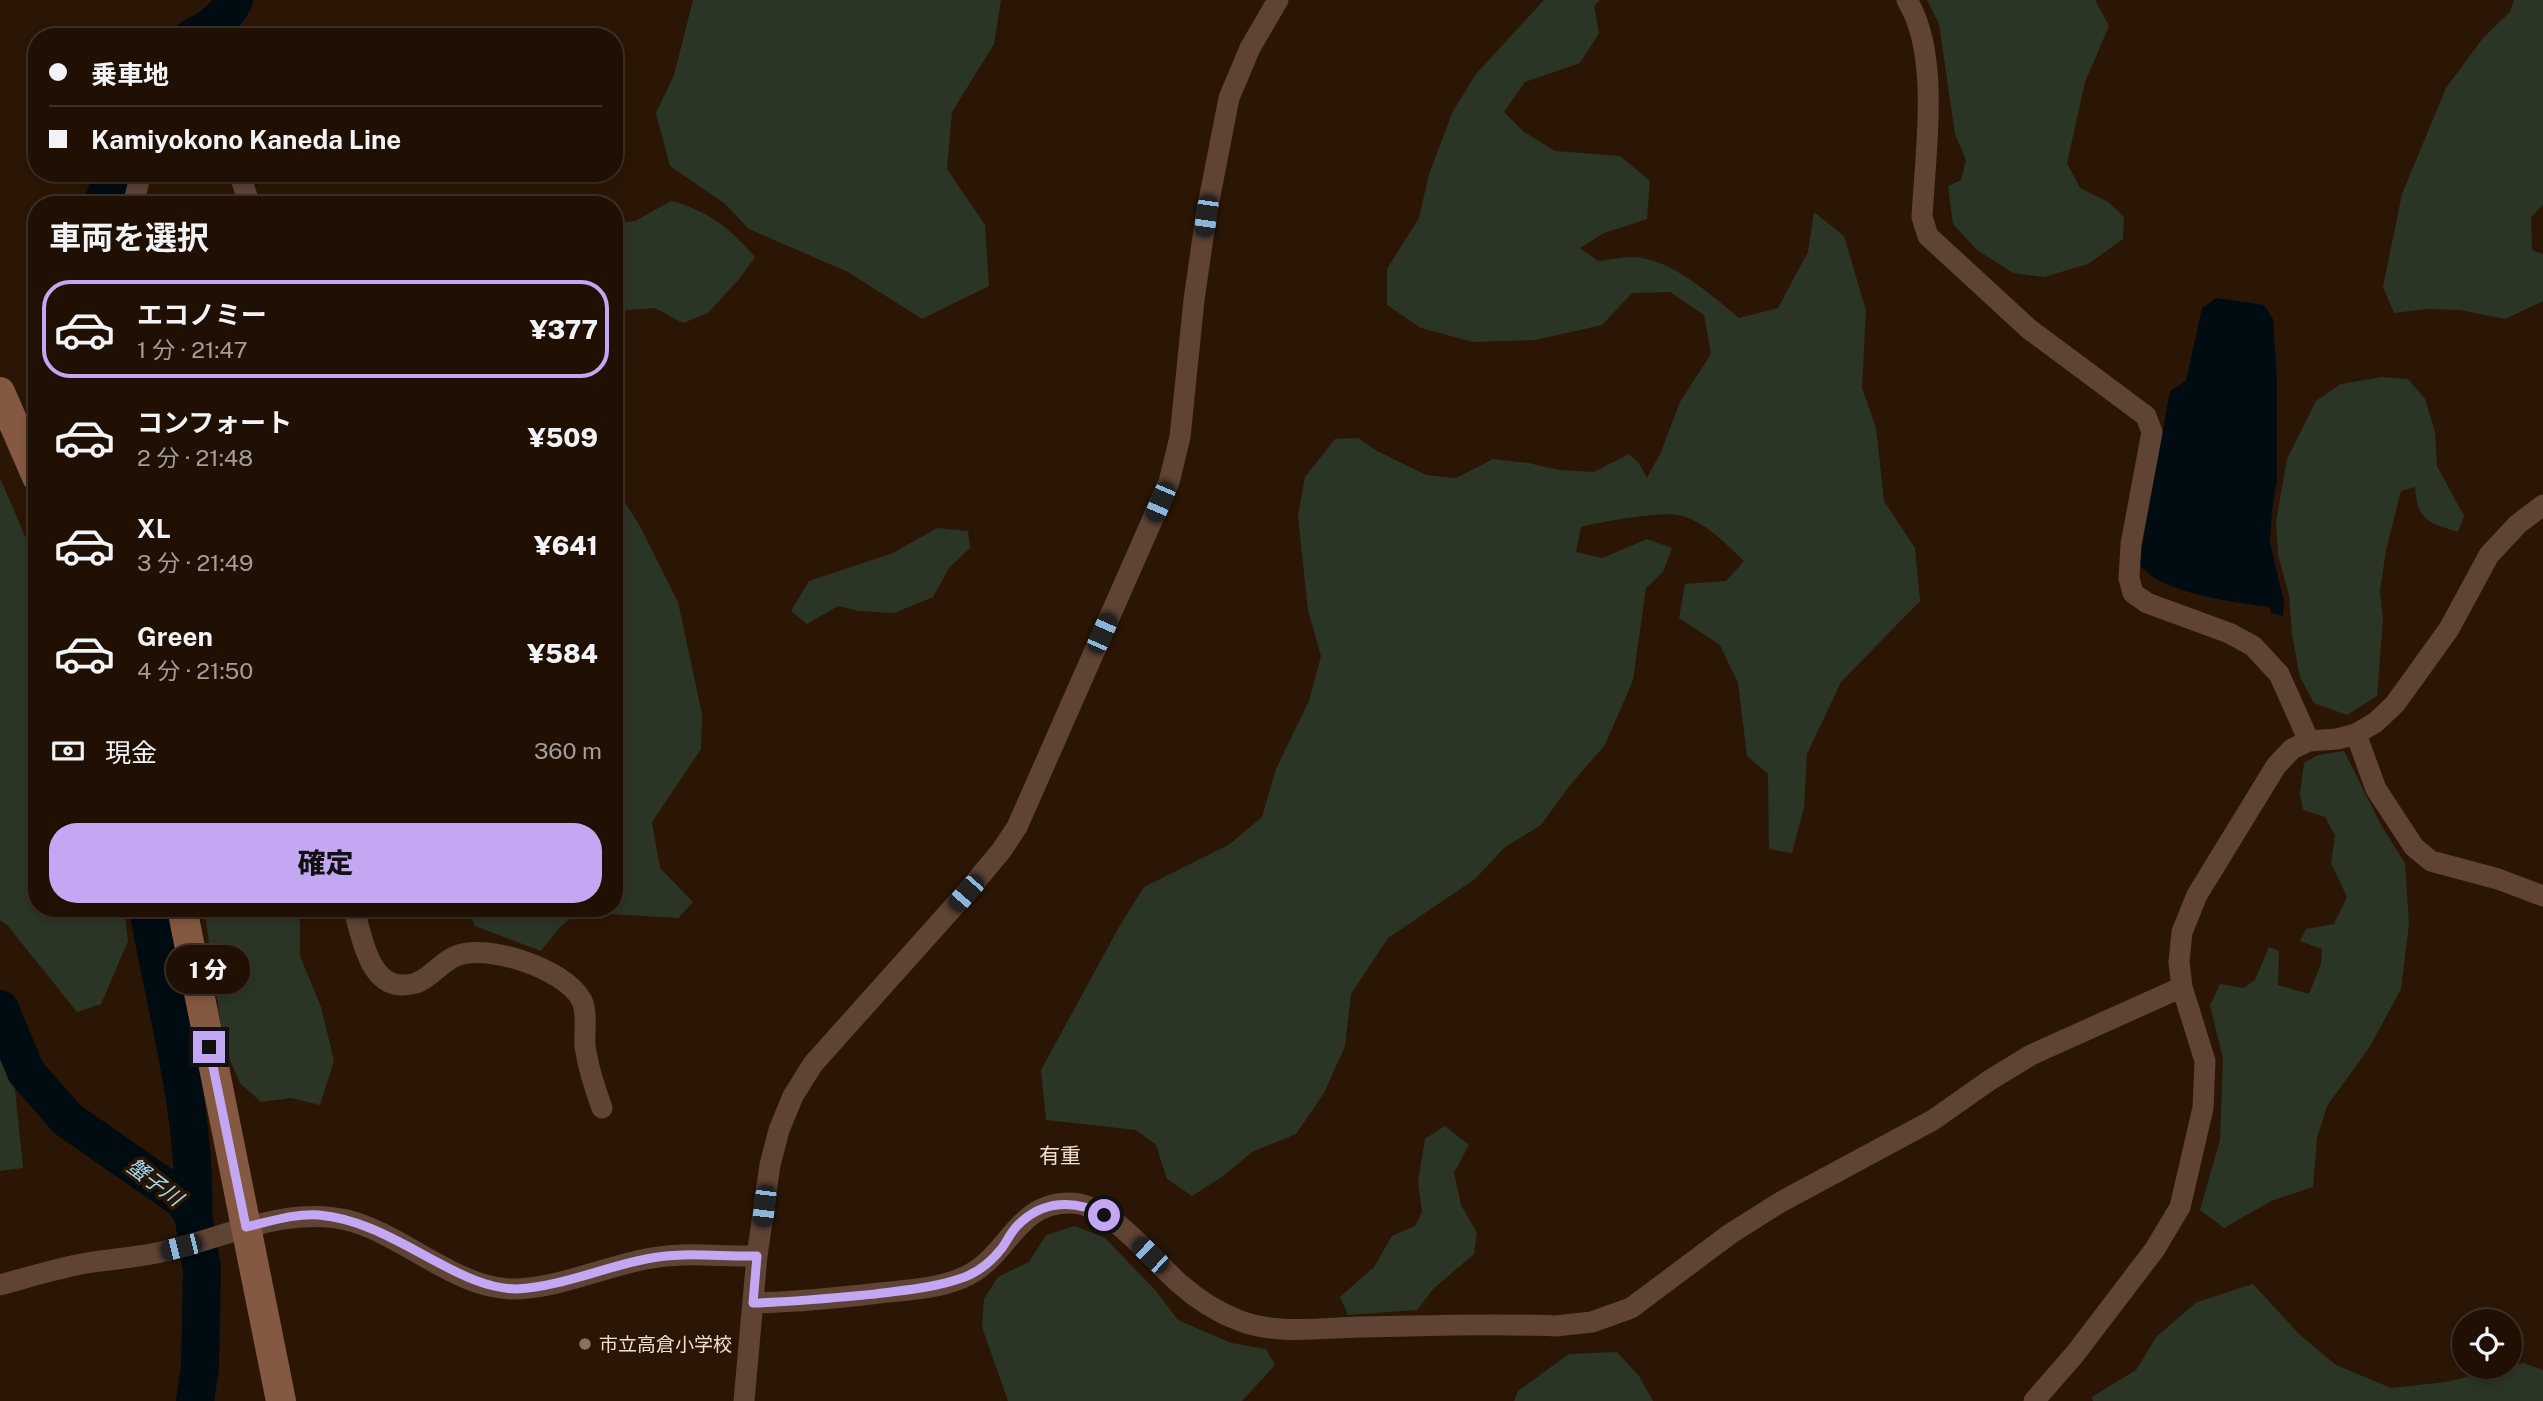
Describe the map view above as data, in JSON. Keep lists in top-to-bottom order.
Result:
{
  "districts": ["有重"],
  "water": ["蟹子川"],
  "places": ["市立高倉小学校"],
  "page": {
    "banner": ["乗車地", "Kamiyokono Kaneda Line"],
    "heading": "車両を選択",
    "list": [
      {
        "name": "エコノミー",
        "note": "1 分 · 21:47",
        "value": "¥377"
      },
      {
        "name": "コンフォート",
        "note": "2 分 · 21:48",
        "value": "¥509"
      },
      {
        "name": "XL",
        "note": "3 分 · 21:49",
        "value": "¥641"
      },
      {
        "name": "Green",
        "note": "4 分 · 21:50",
        "value": "¥584"
      }
    ],
    "pay": ["現金", "360 m"],
    "buttons": "確定",
    "bubble": "1 分"
  }
}
